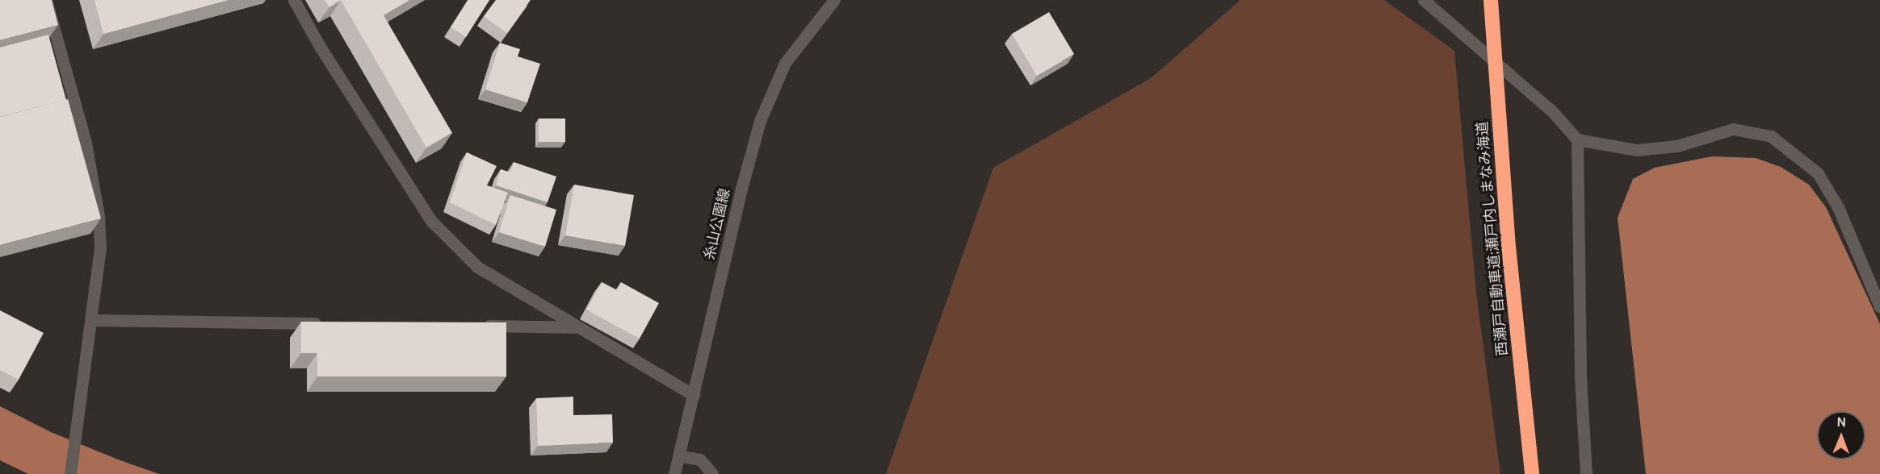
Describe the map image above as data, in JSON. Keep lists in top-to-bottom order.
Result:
{
  "streets": {
    "highway": ["西瀬戸自動車道;瀬戸内しまなみ海道"],
    "street": ["糸山公園線"]
  },
  "north": "top"
}
